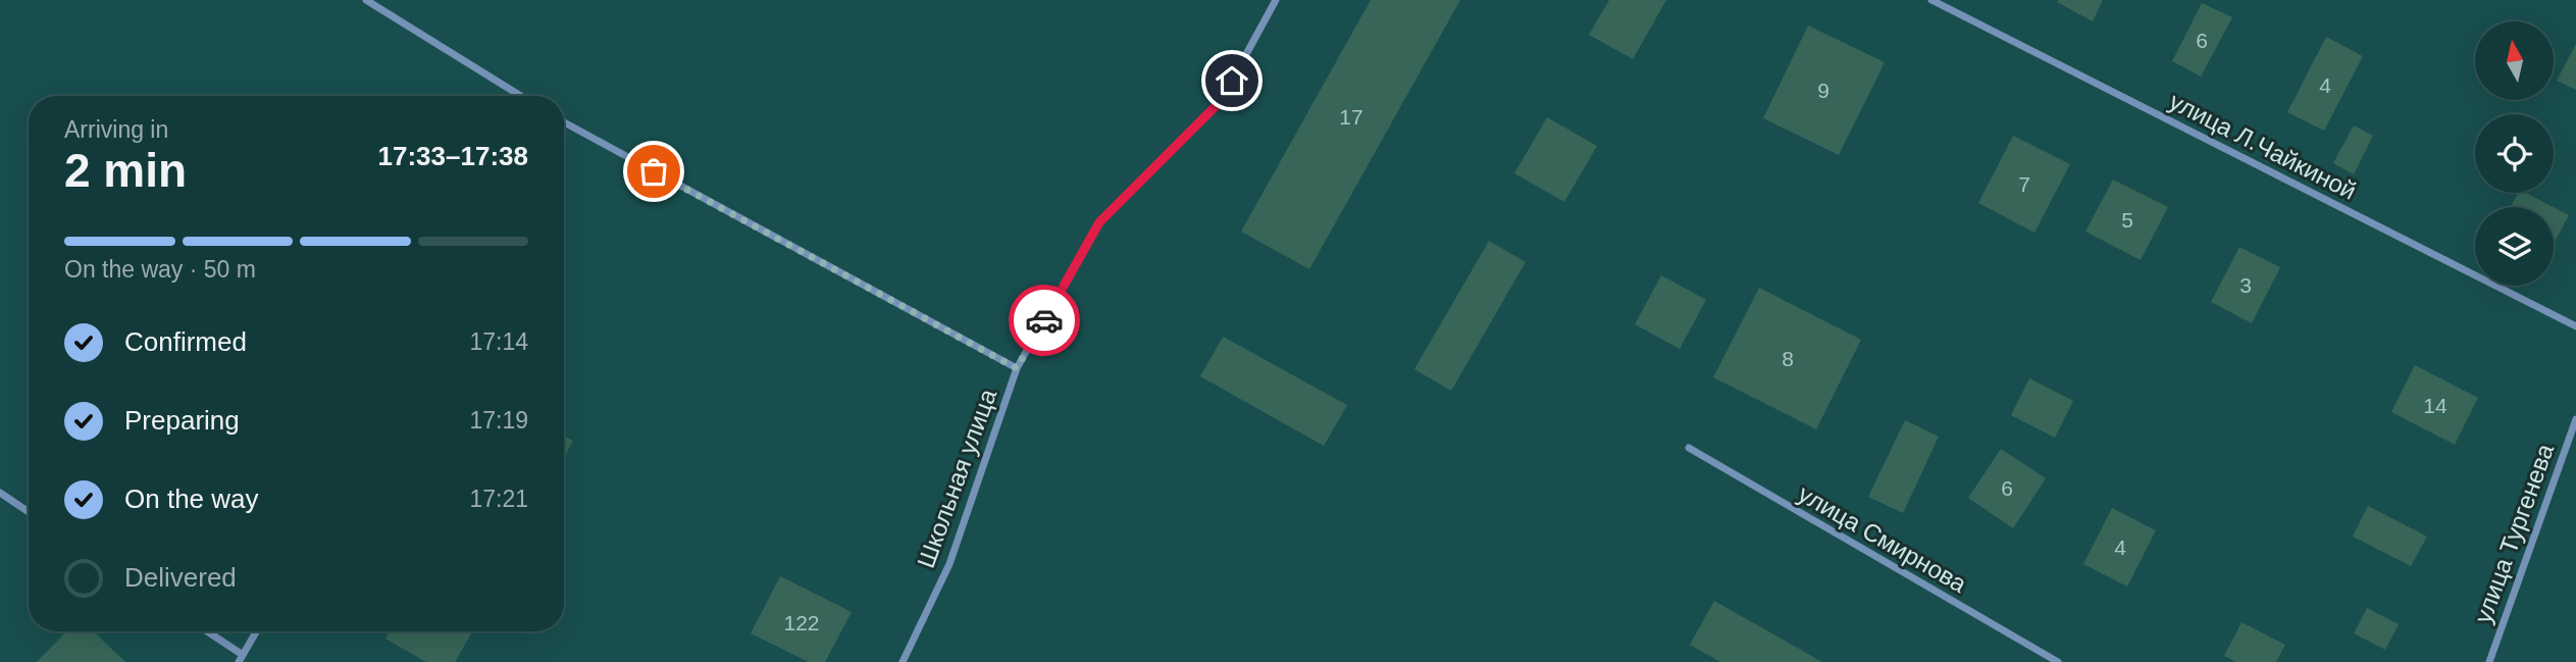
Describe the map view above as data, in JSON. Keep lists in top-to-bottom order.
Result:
{
  "streets": {
    "street": [
      "улица Л.Чайкиной",
      "Школьная улица",
      "улица Тургенева",
      "улица Смирнова"
    ]
  },
  "house_numbers": [
    "6",
    "4",
    "9",
    "17",
    "7",
    "5",
    "3",
    "8",
    "14",
    "6",
    "4",
    "122"
  ],
  "north": "top",
  "page": {
    "heading": ["2 min", "Arriving in", "17:33–17:38"],
    "bar": "On the way · 50 m",
    "list": [
      ["Confirmed", "17:14"],
      ["Preparing", "17:19"],
      ["On the way", "17:21"],
      "Delivered"
    ]
  }
}
